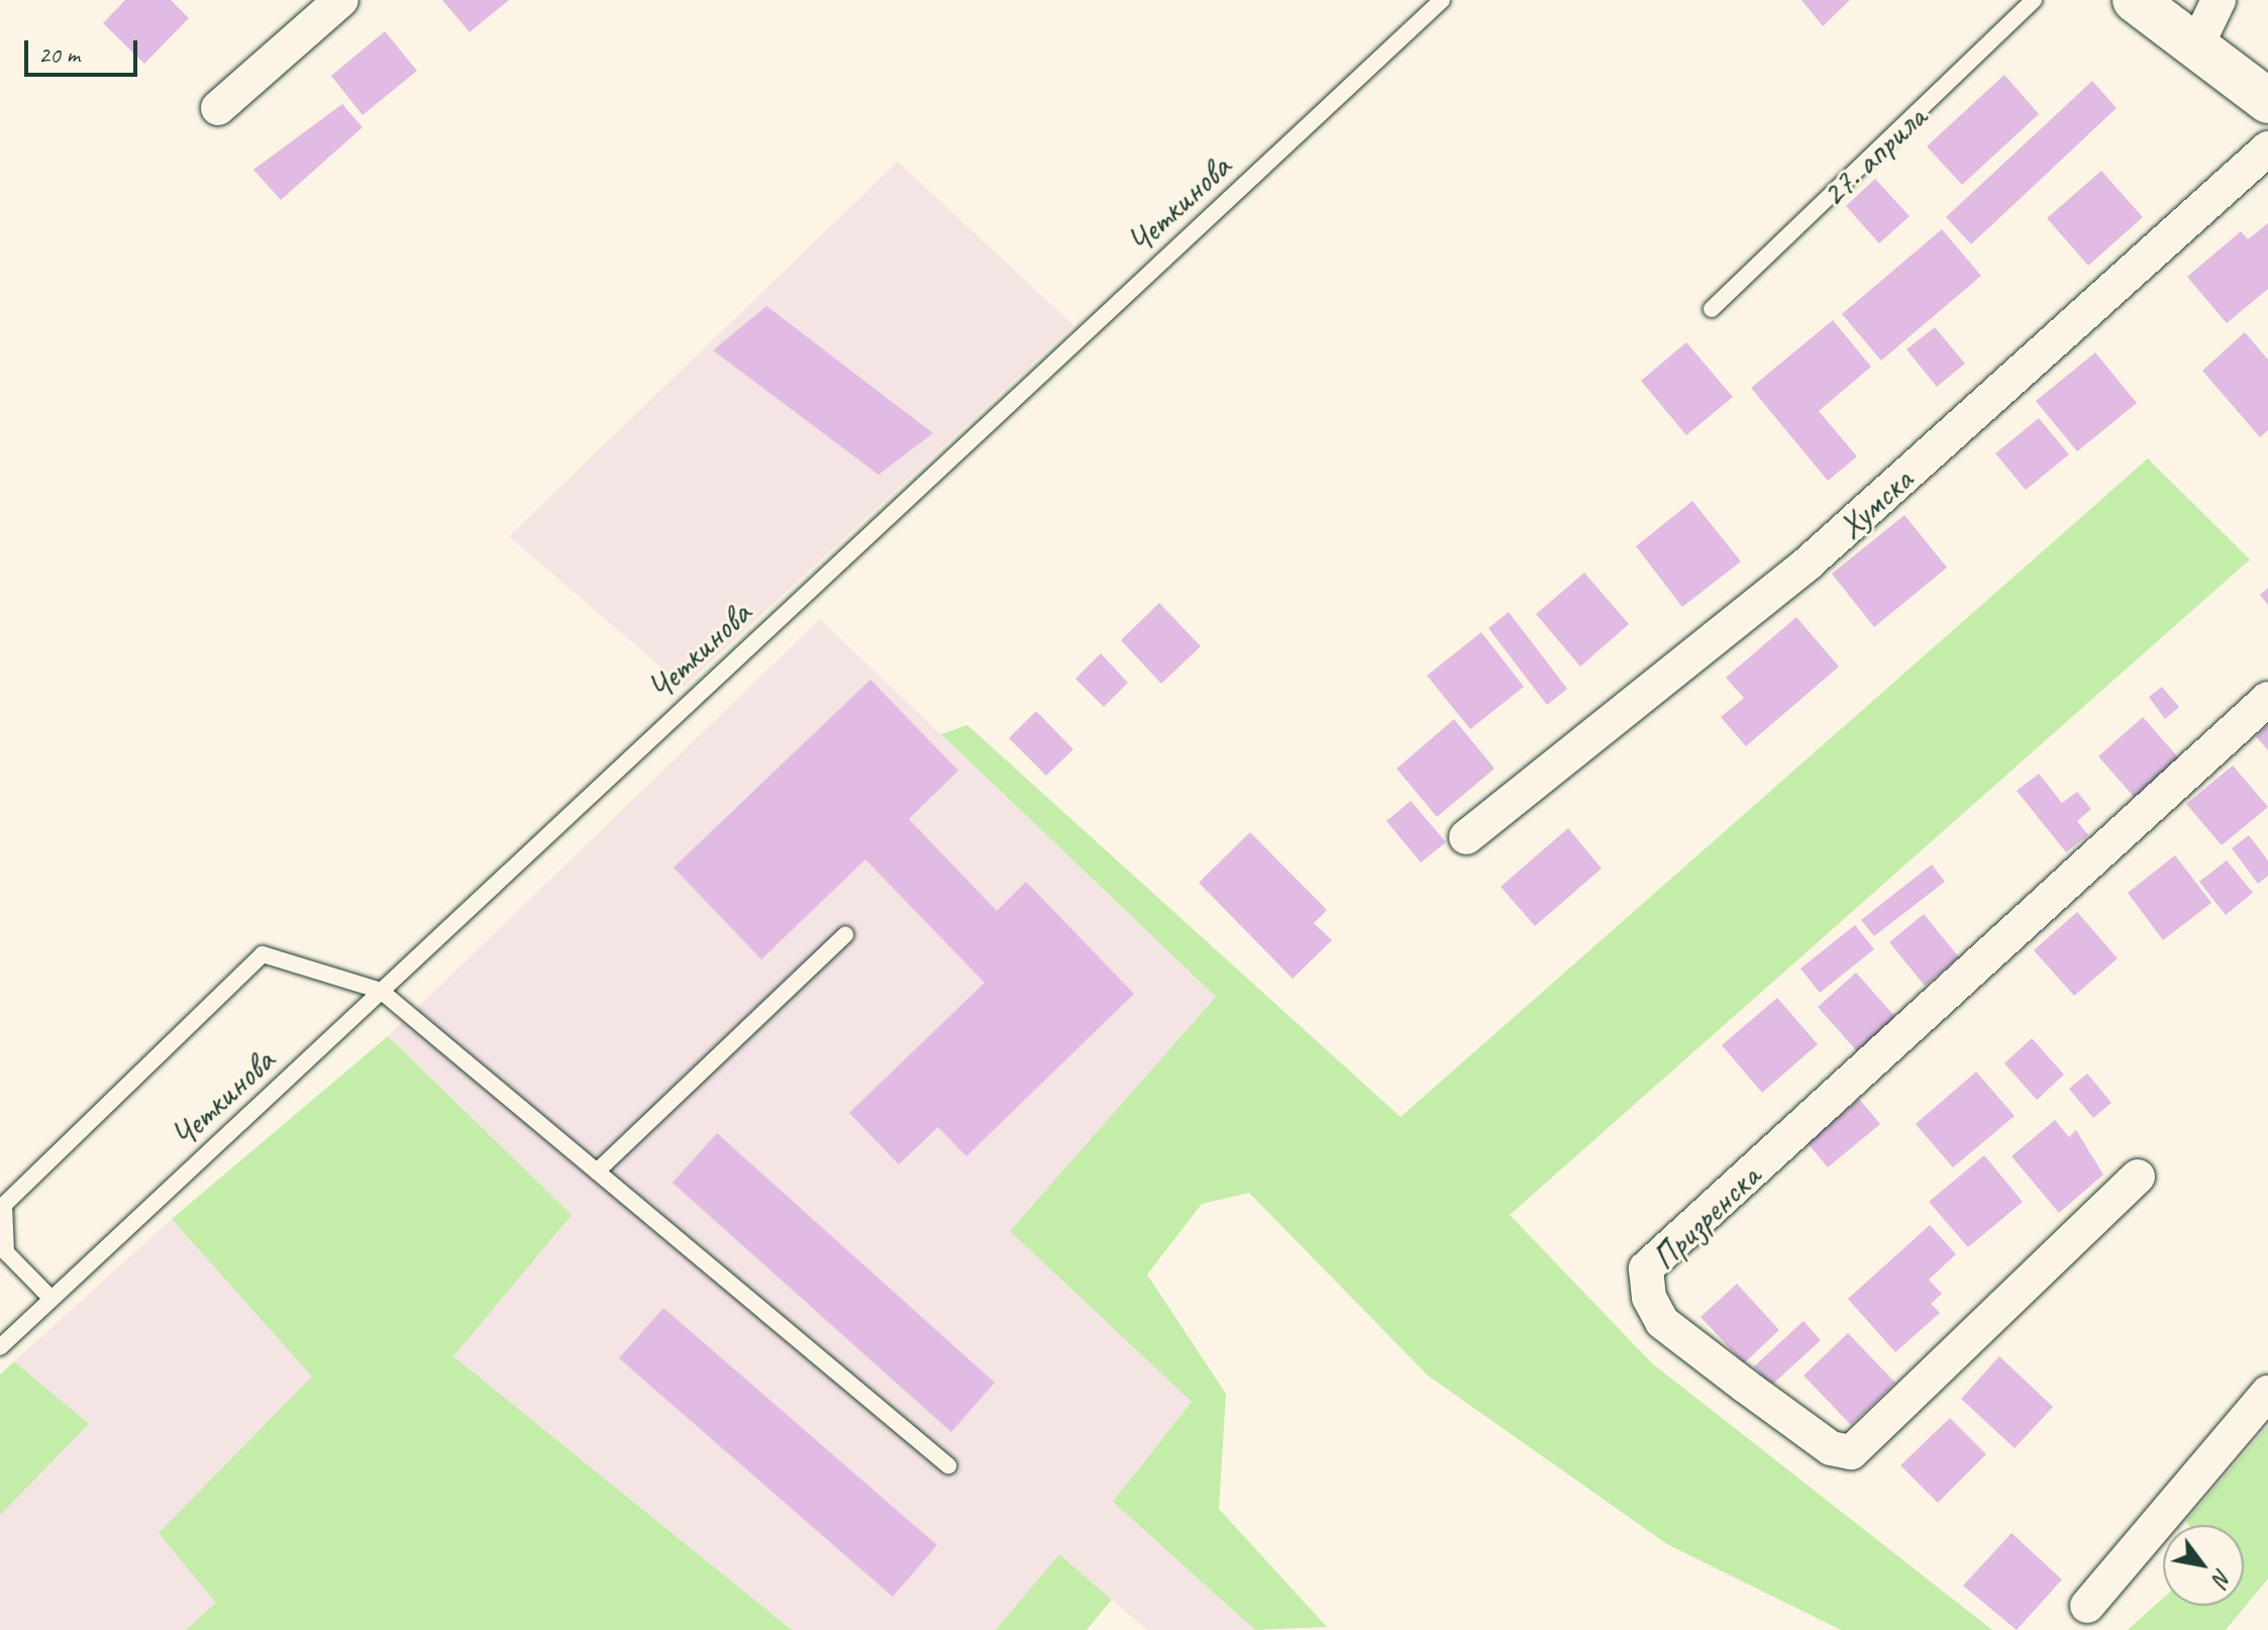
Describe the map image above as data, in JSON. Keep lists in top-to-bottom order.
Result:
{
  "streets": {
    "street": ["Хумска", "Призренска"],
    "lane": ["27. априла", "Четкинова"]
  },
  "scale_bar": "20 m",
  "north": "bottom right"
}
